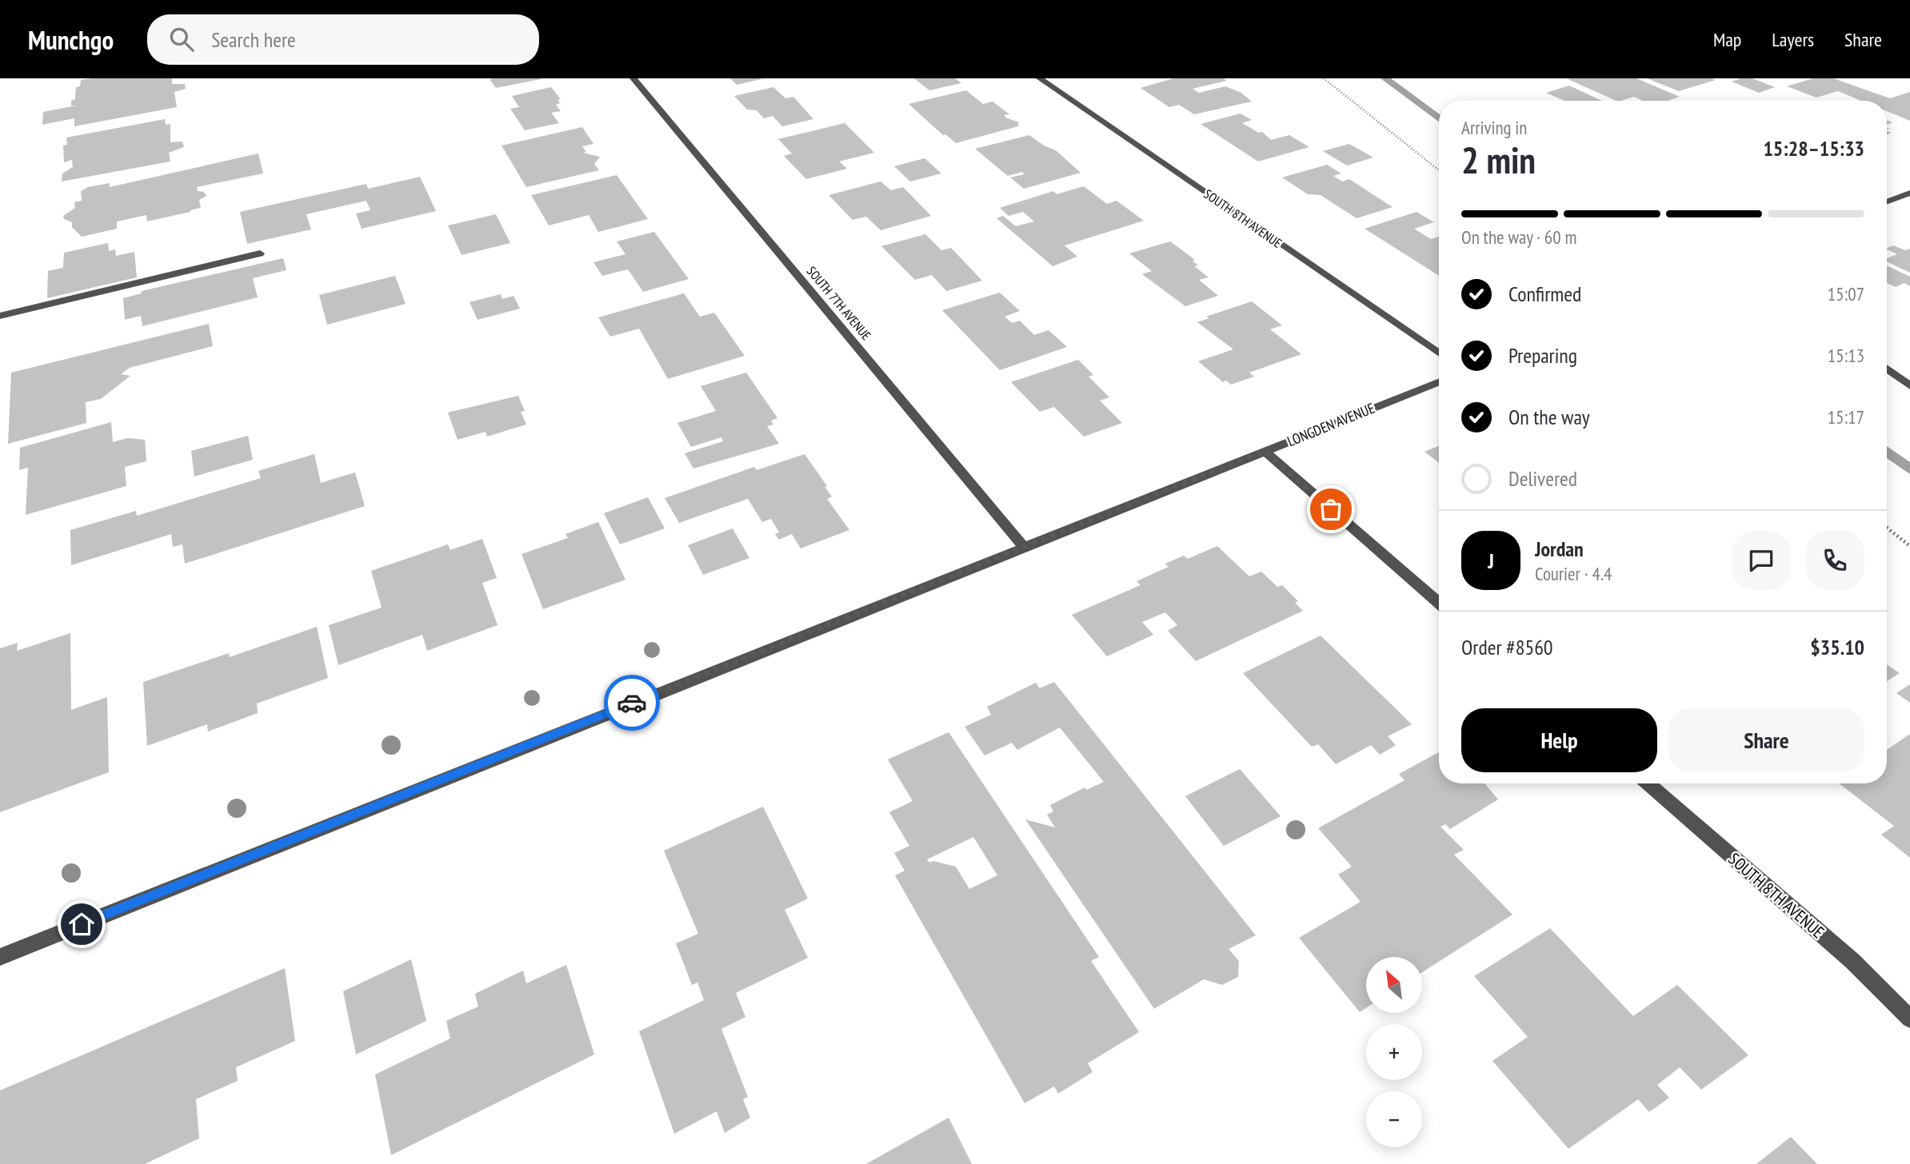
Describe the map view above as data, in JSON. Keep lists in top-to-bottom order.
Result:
{
  "streets": {
    "street": ["SOUTH 8TH AVENUE", "SOUTH 7TH AVENUE", "LONGDEN AVENUE"]
  },
  "crossings": [
    ["SOUTH 7TH AVENUE", "LONGDEN AVENUE"]
  ],
  "north": "top left",
  "page": {
    "header": "Munchgo",
    "search": "Search here",
    "nav": ["Map", "Layers", "Share"],
    "heading": ["2 min", "Arriving in", "15:28–15:33"],
    "panel": [
      "Jordan",
      "Courier · 4.4",
      "Order #8560",
      "$35.10"
    ],
    "bar": "On the way · 60 m",
    "list": [
      ["Confirmed", "15:07"],
      ["Preparing", "15:13"],
      ["On the way", "15:17"],
      "Delivered"
    ],
    "round": "J",
    "buttons": ["Help", "Share"],
    "map_buttons": ["+", "−"]
  }
}
